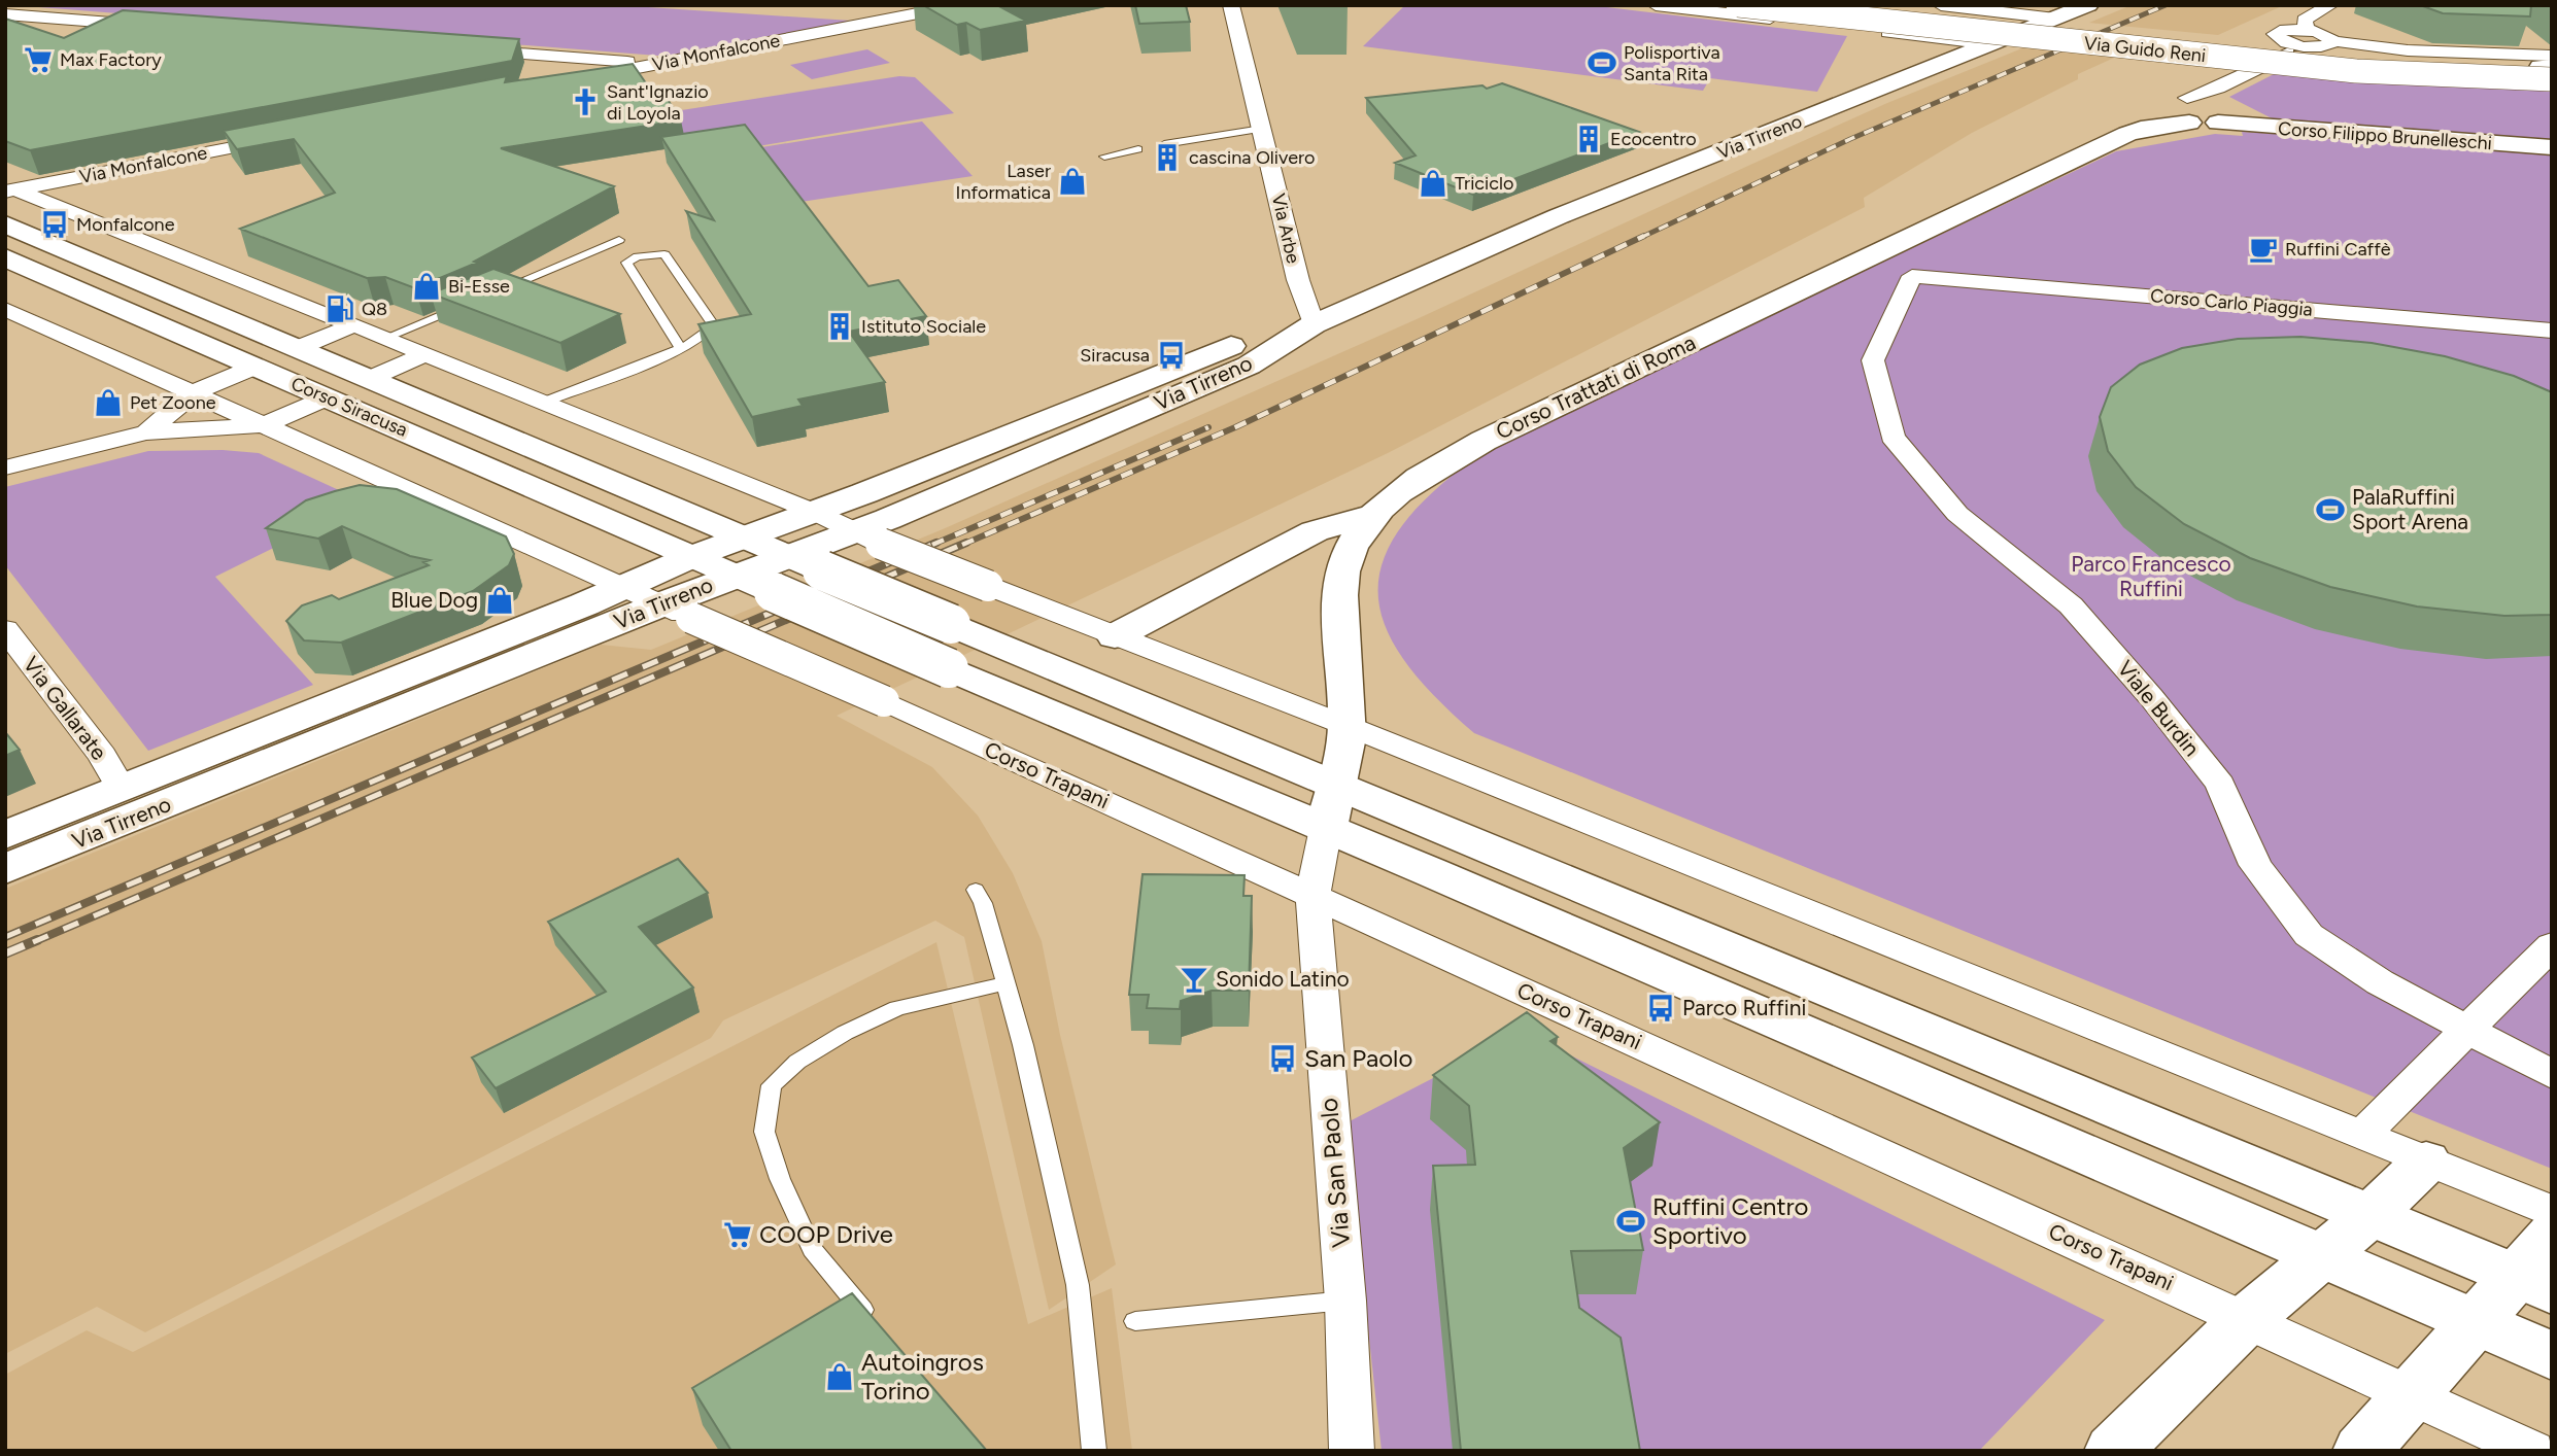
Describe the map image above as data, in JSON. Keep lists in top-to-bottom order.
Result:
{
  "streets": {
    "street": [
      "Via Guido Reni",
      "Via Monfalcone",
      "Corso Filippo Brunelleschi",
      "Via Tirreno",
      "Via Arbe",
      "Corso Carlo Piaggia",
      "Corso Trattati di Roma",
      "Corso Siracusa",
      "Via Gallarate",
      "Viale Burdin",
      "Corso Trapani",
      "Via San Paolo"
    ]
  },
  "crossings": [
    ["Corso Filippo Brunelleschi", "Corso Trattati di Roma"],
    ["Via Tirreno", "Via Arbe"],
    ["Via Tirreno", "Corso Siracusa"],
    ["Via Tirreno", "Via Gallarate"],
    ["Via Tirreno", "Corso Trapani"],
    ["Corso Carlo Piaggia", "Viale Burdin"],
    ["Corso Trattati di Roma", "Corso Trapani"],
    ["Corso Trattati di Roma", "Via San Paolo"],
    ["Corso Trapani", "Via San Paolo"]
  ],
  "parks": ["Parco Francesco Ruffini"],
  "places": {
    "supermarket": ["Max Factory", "COOP Drive"],
    "sports": ["Polisportiva Santa Rita", "PalaRuffini Sport Arena", "Ruffini Centro Sportivo"],
    "church": ["Sant'Ignazio di Loyola"],
    "building": ["Ecocentro", "cascina Olivero", "Istituto Sociale"],
    "shop": [
      "Laser Informatica",
      "Triciclo",
      "Bi-Esse",
      "Pet Zoone",
      "Blue Dog",
      "Autoingros Torino"
    ],
    "bus stop": [
      "Monfalcone",
      "Siracusa",
      "Parco Ruffini",
      "San Paolo"
    ],
    "cafe": ["Ruffini Caffè"],
    "fuel station": ["Q8"],
    "bar": ["Sonido Latino"]
  }
}
